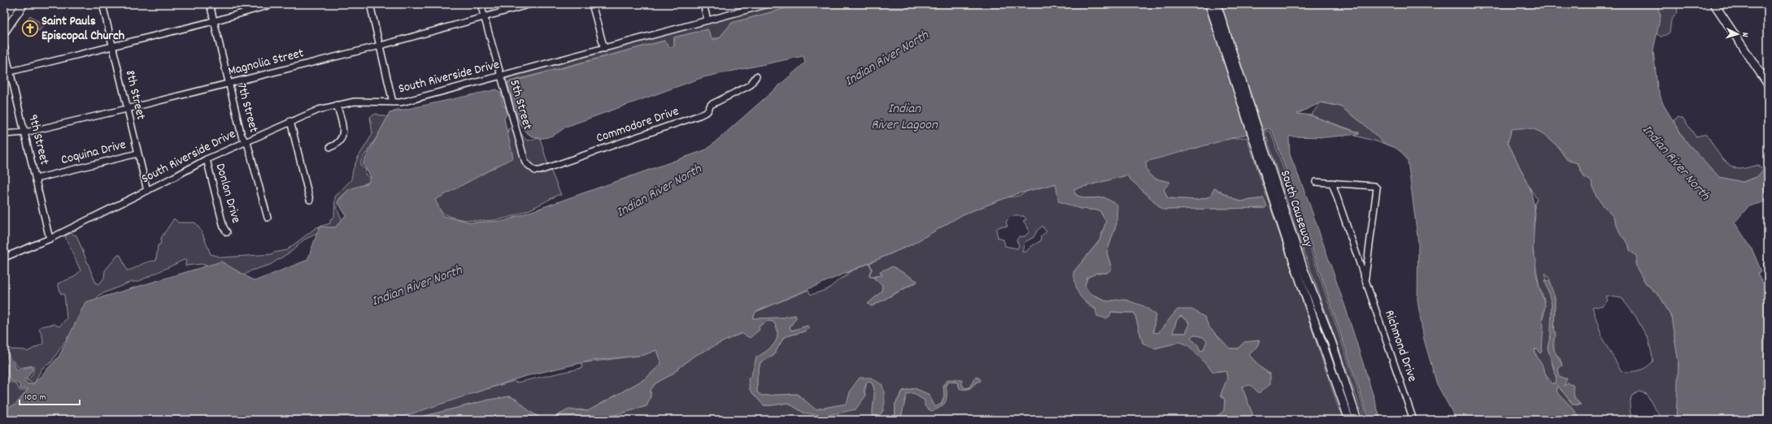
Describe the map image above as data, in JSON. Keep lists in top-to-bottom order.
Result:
{
  "streets": {
    "main road": ["South Causeway"],
    "street": [
      "Magnolia Street",
      "South Riverside Drive",
      "8th Street",
      "5th Street",
      "7th Street",
      "Commodore Drive",
      "9th Street",
      "Coquina Drive",
      "Donlon Drive",
      "Richmond Drive"
    ]
  },
  "crossings": [
    ["Magnolia Street", "8th Street"],
    ["Magnolia Street", "5th Street"],
    ["Magnolia Street", "7th Street"],
    ["Magnolia Street", "9th Street"],
    ["South Riverside Drive", "8th Street"],
    ["South Riverside Drive", "5th Street"],
    ["South Riverside Drive", "7th Street"],
    ["South Riverside Drive", "9th Street"],
    ["South Riverside Drive", "Donlon Drive"],
    ["8th Street", "Coquina Drive"],
    ["5th Street", "Commodore Drive"],
    ["9th Street", "Coquina Drive"]
  ],
  "water": ["Indian River North", "Indian River Lagoon"],
  "places": {
    "church": ["Saint Pauls Episcopal Church"]
  },
  "scale_bar": "100 m",
  "north": "right"
}
